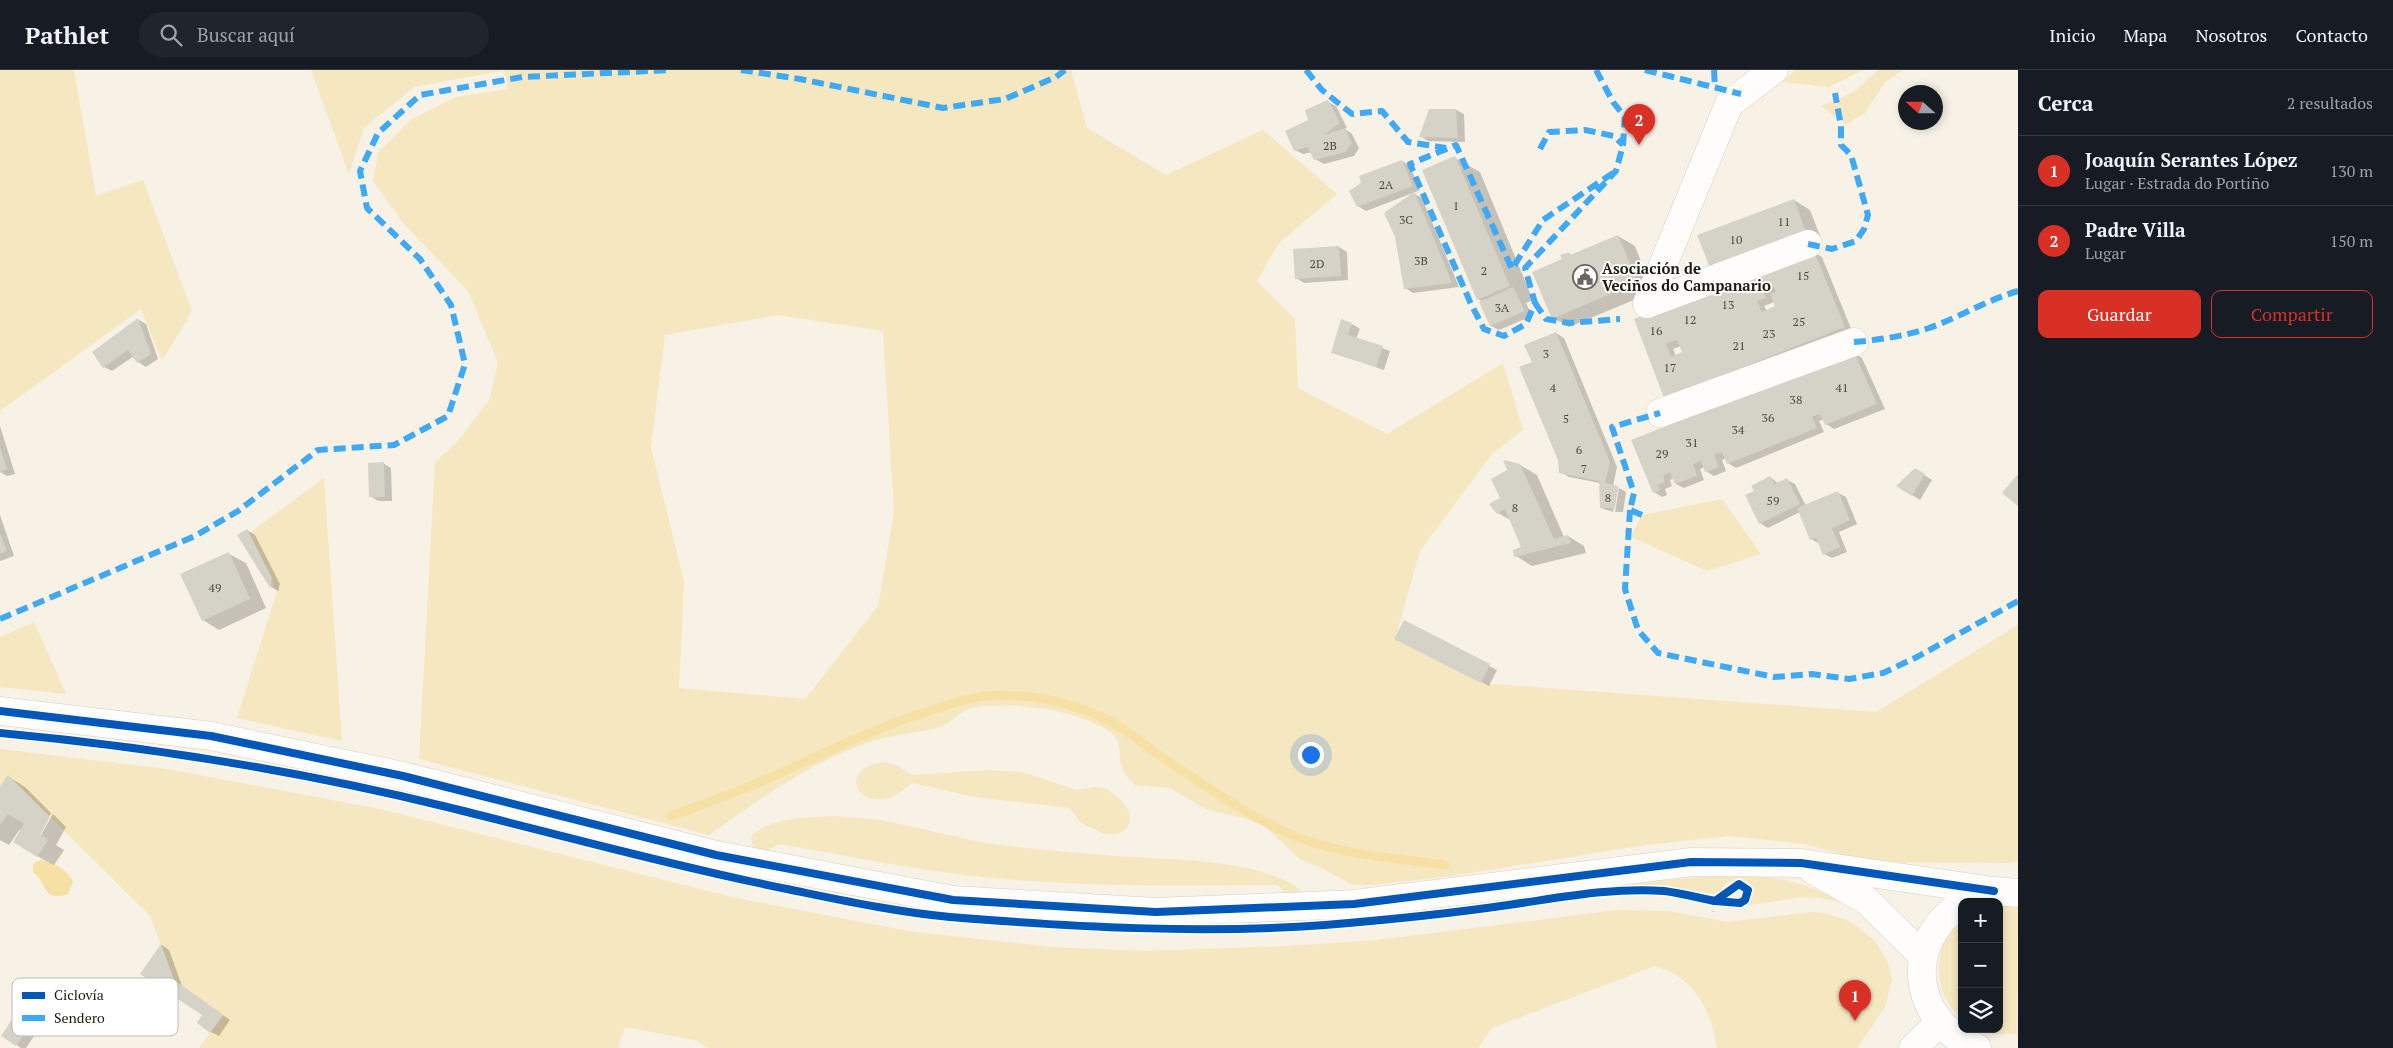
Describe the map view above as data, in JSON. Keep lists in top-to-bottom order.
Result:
{
  "places": {
    "public building": ["Asociación de Veciños do Campanario"]
  },
  "house_numbers": [
    "2B",
    "2A",
    "1",
    "3C",
    "11",
    "10",
    "3B",
    "2D",
    "2",
    "15",
    "13",
    "3A",
    "12",
    "25",
    "16",
    "23",
    "21",
    "3",
    "17",
    "4",
    "41",
    "38",
    "36",
    "5",
    "34",
    "31",
    "6",
    "29",
    "7",
    "8",
    "59",
    "8",
    "49"
  ],
  "legend": ["Ciclovía", "Sendero"],
  "north": "left",
  "page": {
    "header": "Pathlet",
    "search": "Buscar aquí",
    "nav": [
      "Inicio",
      "Mapa",
      "Nosotros",
      "Contacto"
    ],
    "heading": ["Cerca", "2 resultados"],
    "pins": ["2", "1"],
    "list": [
      {
        "mark": "1",
        "name": "Joaquín Serantes López",
        "note": "Lugar · Estrada do Portiño",
        "value": "130 m"
      },
      {
        "mark": "2",
        "name": "Padre Villa",
        "note": "Lugar",
        "value": "150 m"
      }
    ],
    "buttons": ["Guardar", "Compartir"],
    "map_buttons": ["+", "−"]
  }
}
